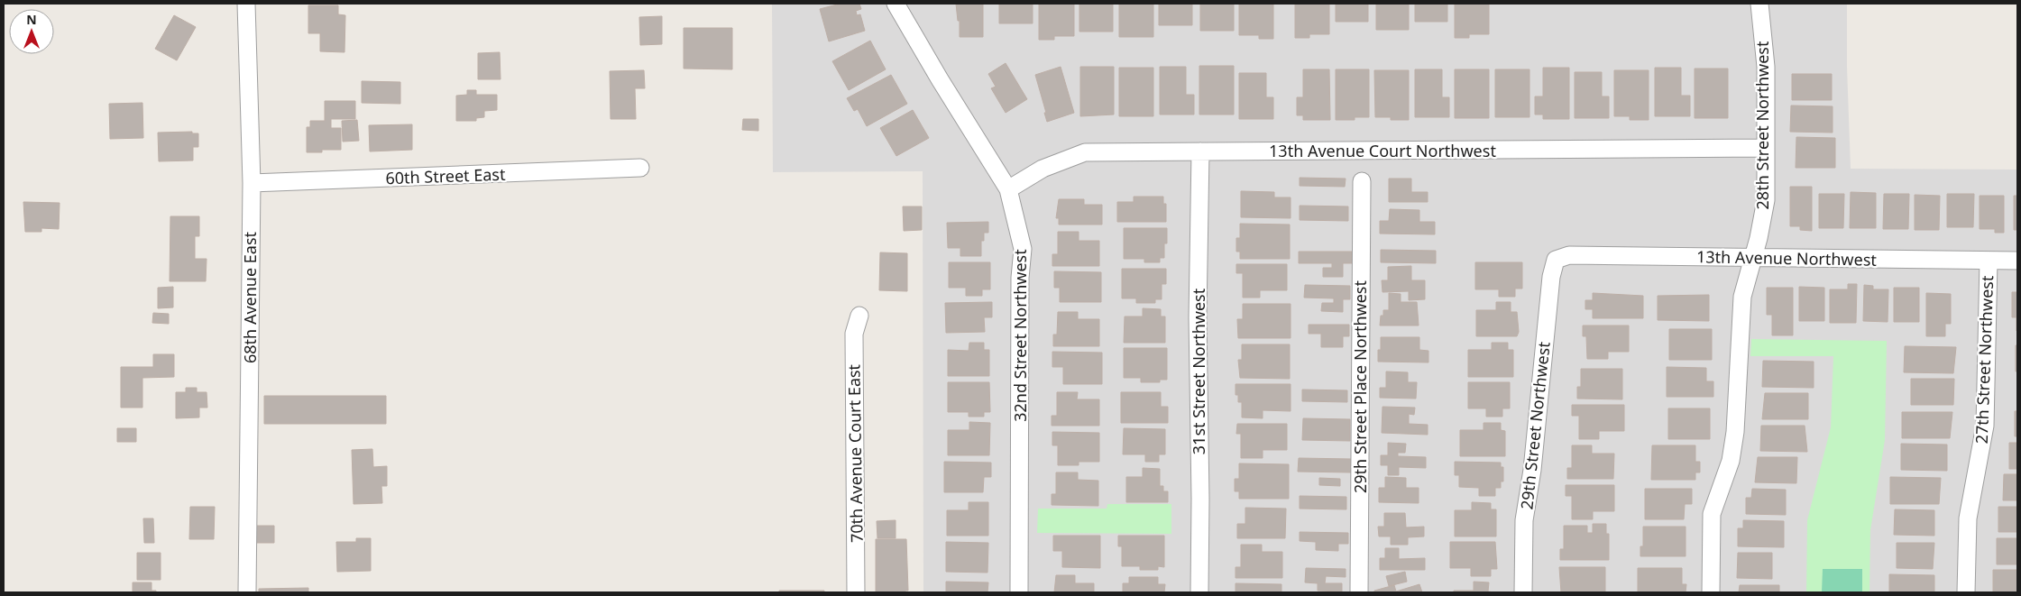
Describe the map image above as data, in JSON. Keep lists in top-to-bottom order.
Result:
{
  "streets": {
    "street": [
      "28th Street Northwest",
      "13th Avenue Court Northwest",
      "60th Street East",
      "13th Avenue Northwest",
      "68th Avenue East",
      "32nd Street Northwest",
      "27th Street Northwest",
      "31st Street Northwest",
      "29th Street Place Northwest",
      "29th Street Northwest",
      "70th Avenue Court East"
    ]
  },
  "crossings": [
    ["28th Street Northwest", "13th Avenue Court Northwest"],
    ["28th Street Northwest", "13th Avenue Northwest"],
    ["13th Avenue Court Northwest", "32nd Street Northwest"],
    ["13th Avenue Court Northwest", "31st Street Northwest"],
    ["60th Street East", "68th Avenue East"],
    ["13th Avenue Northwest", "27th Street Northwest"],
    ["13th Avenue Northwest", "29th Street Northwest"]
  ],
  "north": "top"
}
